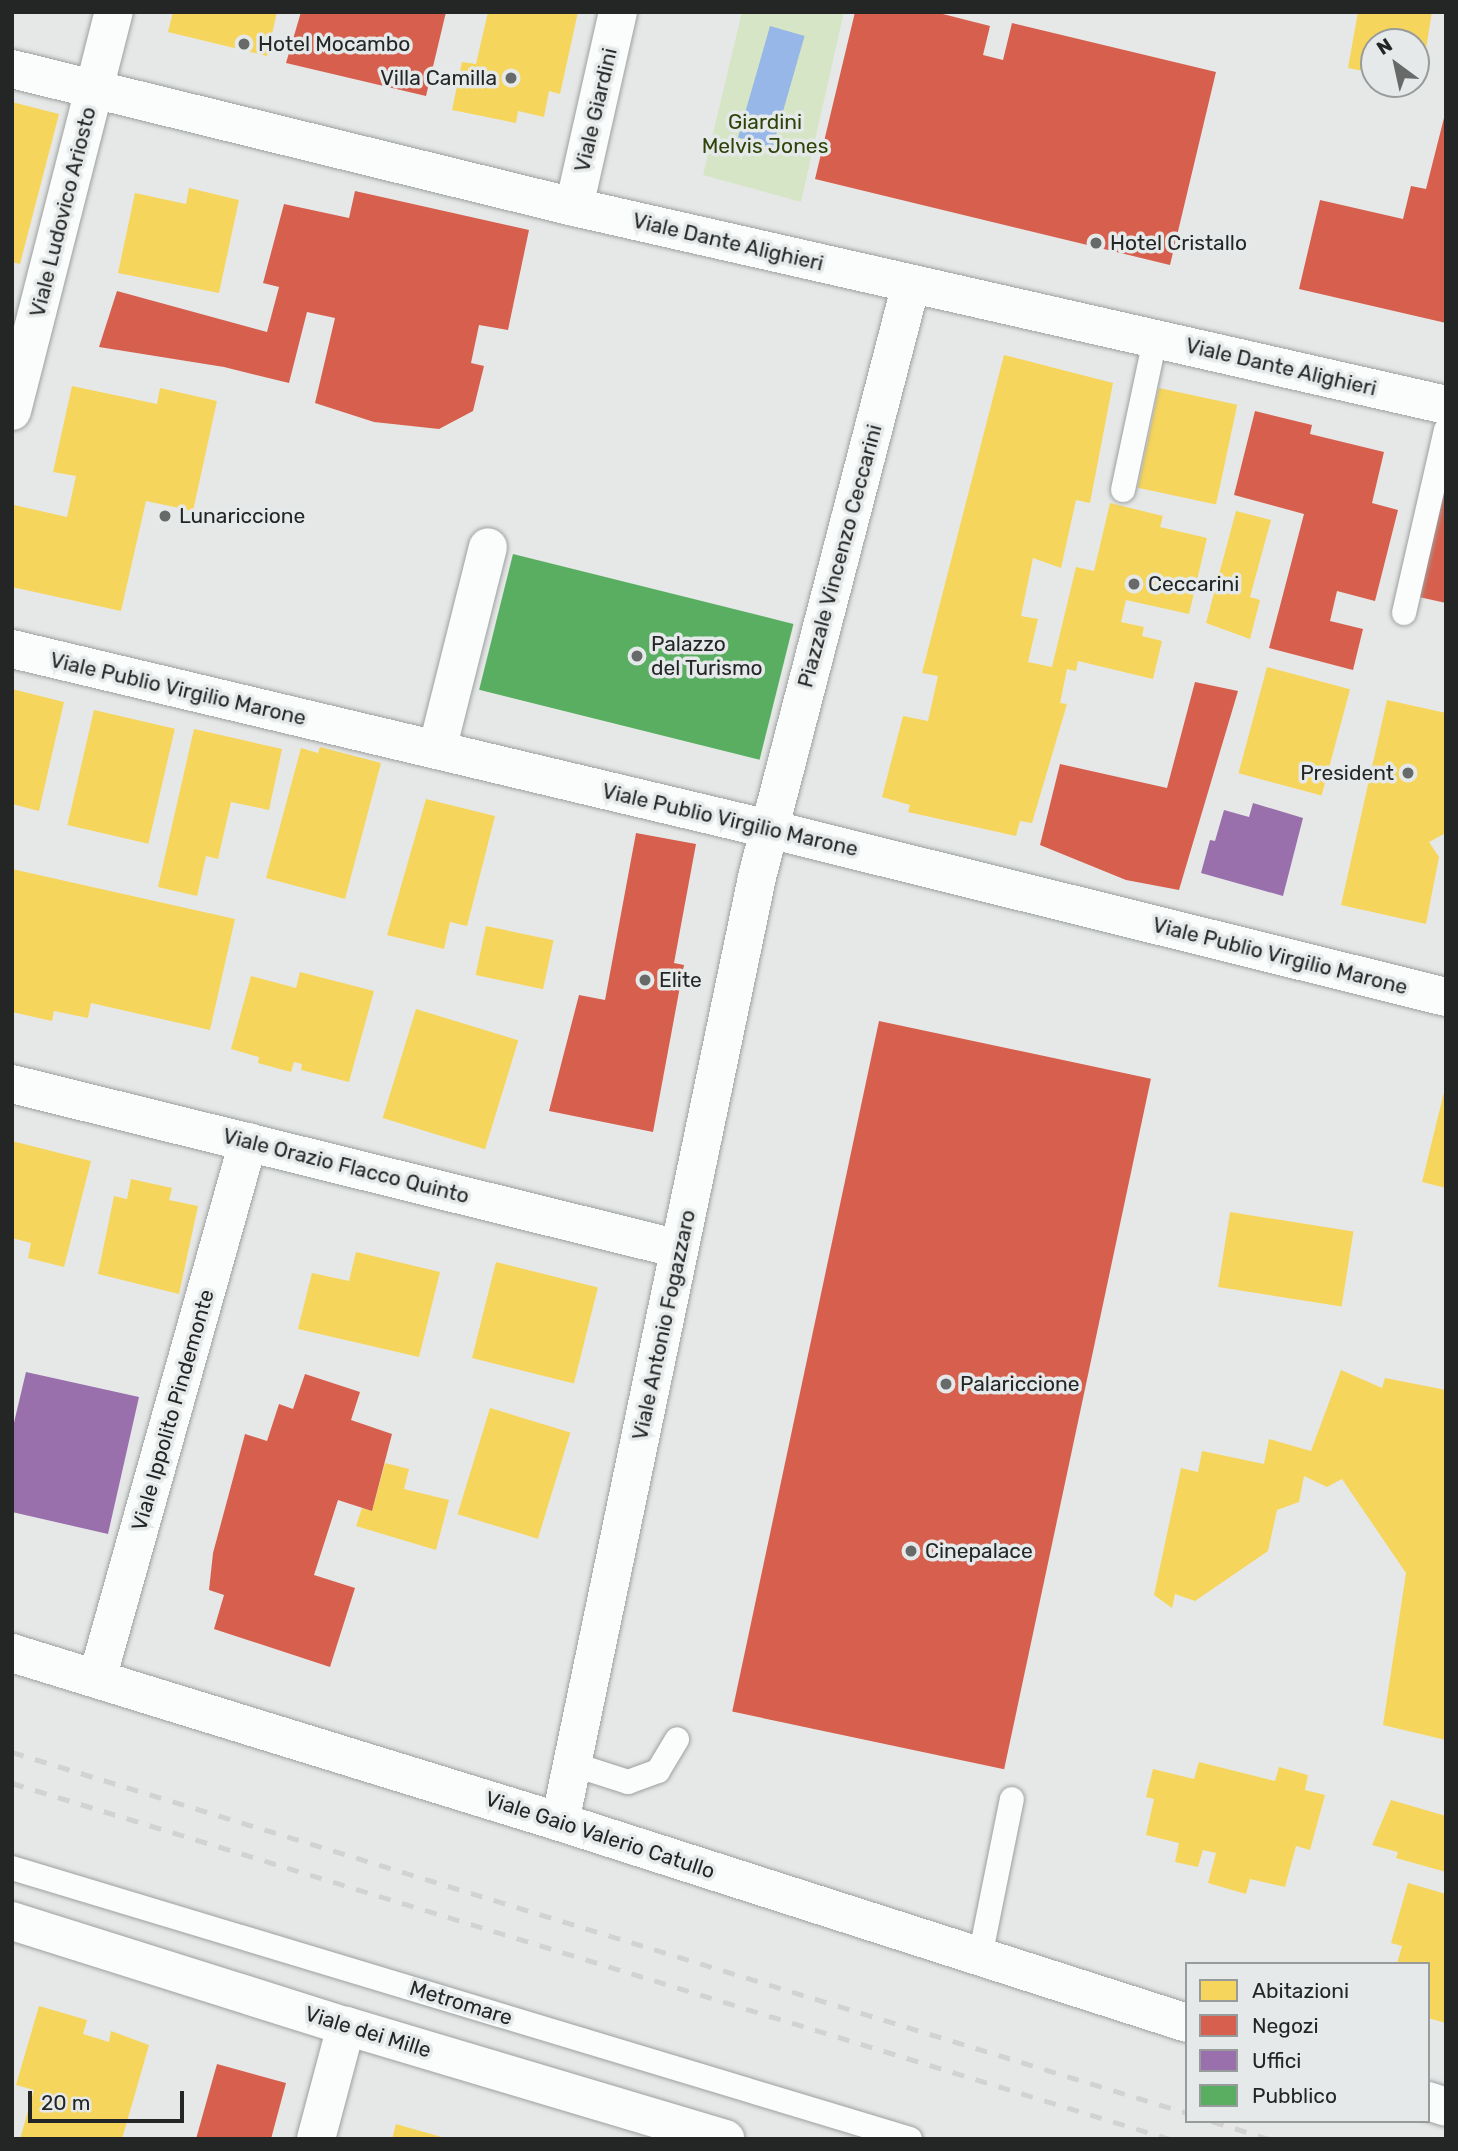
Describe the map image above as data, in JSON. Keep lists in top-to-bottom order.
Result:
{
  "streets": {
    "street": [
      "Viale Giardini",
      "Viale Ludovico Ariosto",
      "Viale Dante Alighieri",
      "Piazzale Vincenzo Ceccarini",
      "Viale Publio Virgilio Marone",
      "Viale Orazio Flacco Quinto",
      "Viale Antonio Fogazzaro",
      "Viale Ippolito Pindemonte",
      "Viale Gaio Valerio Catullo",
      "Viale dei Mille"
    ],
    "lane": ["Metromare"]
  },
  "crossings": [
    ["Viale Giardini", "Viale Dante Alighieri"],
    ["Viale Ludovico Ariosto", "Viale Dante Alighieri"],
    ["Viale Dante Alighieri", "Piazzale Vincenzo Ceccarini"],
    ["Piazzale Vincenzo Ceccarini", "Viale Publio Virgilio Marone"],
    ["Piazzale Vincenzo Ceccarini", "Viale Antonio Fogazzaro"],
    ["Viale Publio Virgilio Marone", "Viale Antonio Fogazzaro"],
    ["Viale Orazio Flacco Quinto", "Viale Antonio Fogazzaro"],
    ["Viale Orazio Flacco Quinto", "Viale Ippolito Pindemonte"],
    ["Viale Antonio Fogazzaro", "Viale Gaio Valerio Catullo"],
    ["Viale Ippolito Pindemonte", "Viale Gaio Valerio Catullo"]
  ],
  "parks": ["Giardini Melvis Jones"],
  "places": [
    "Hotel Mocambo",
    "Villa Camilla",
    "Hotel Cristallo",
    "Lunariccione",
    "Ceccarini",
    "Palazzo del Turismo",
    "President",
    "Elite",
    "Palariccione",
    "Cinepalace"
  ],
  "legend": [
    "Abitazioni",
    "Negozi",
    "Uffici",
    "Pubblico"
  ],
  "scale_bar": "20 m",
  "north": "top left"
}
